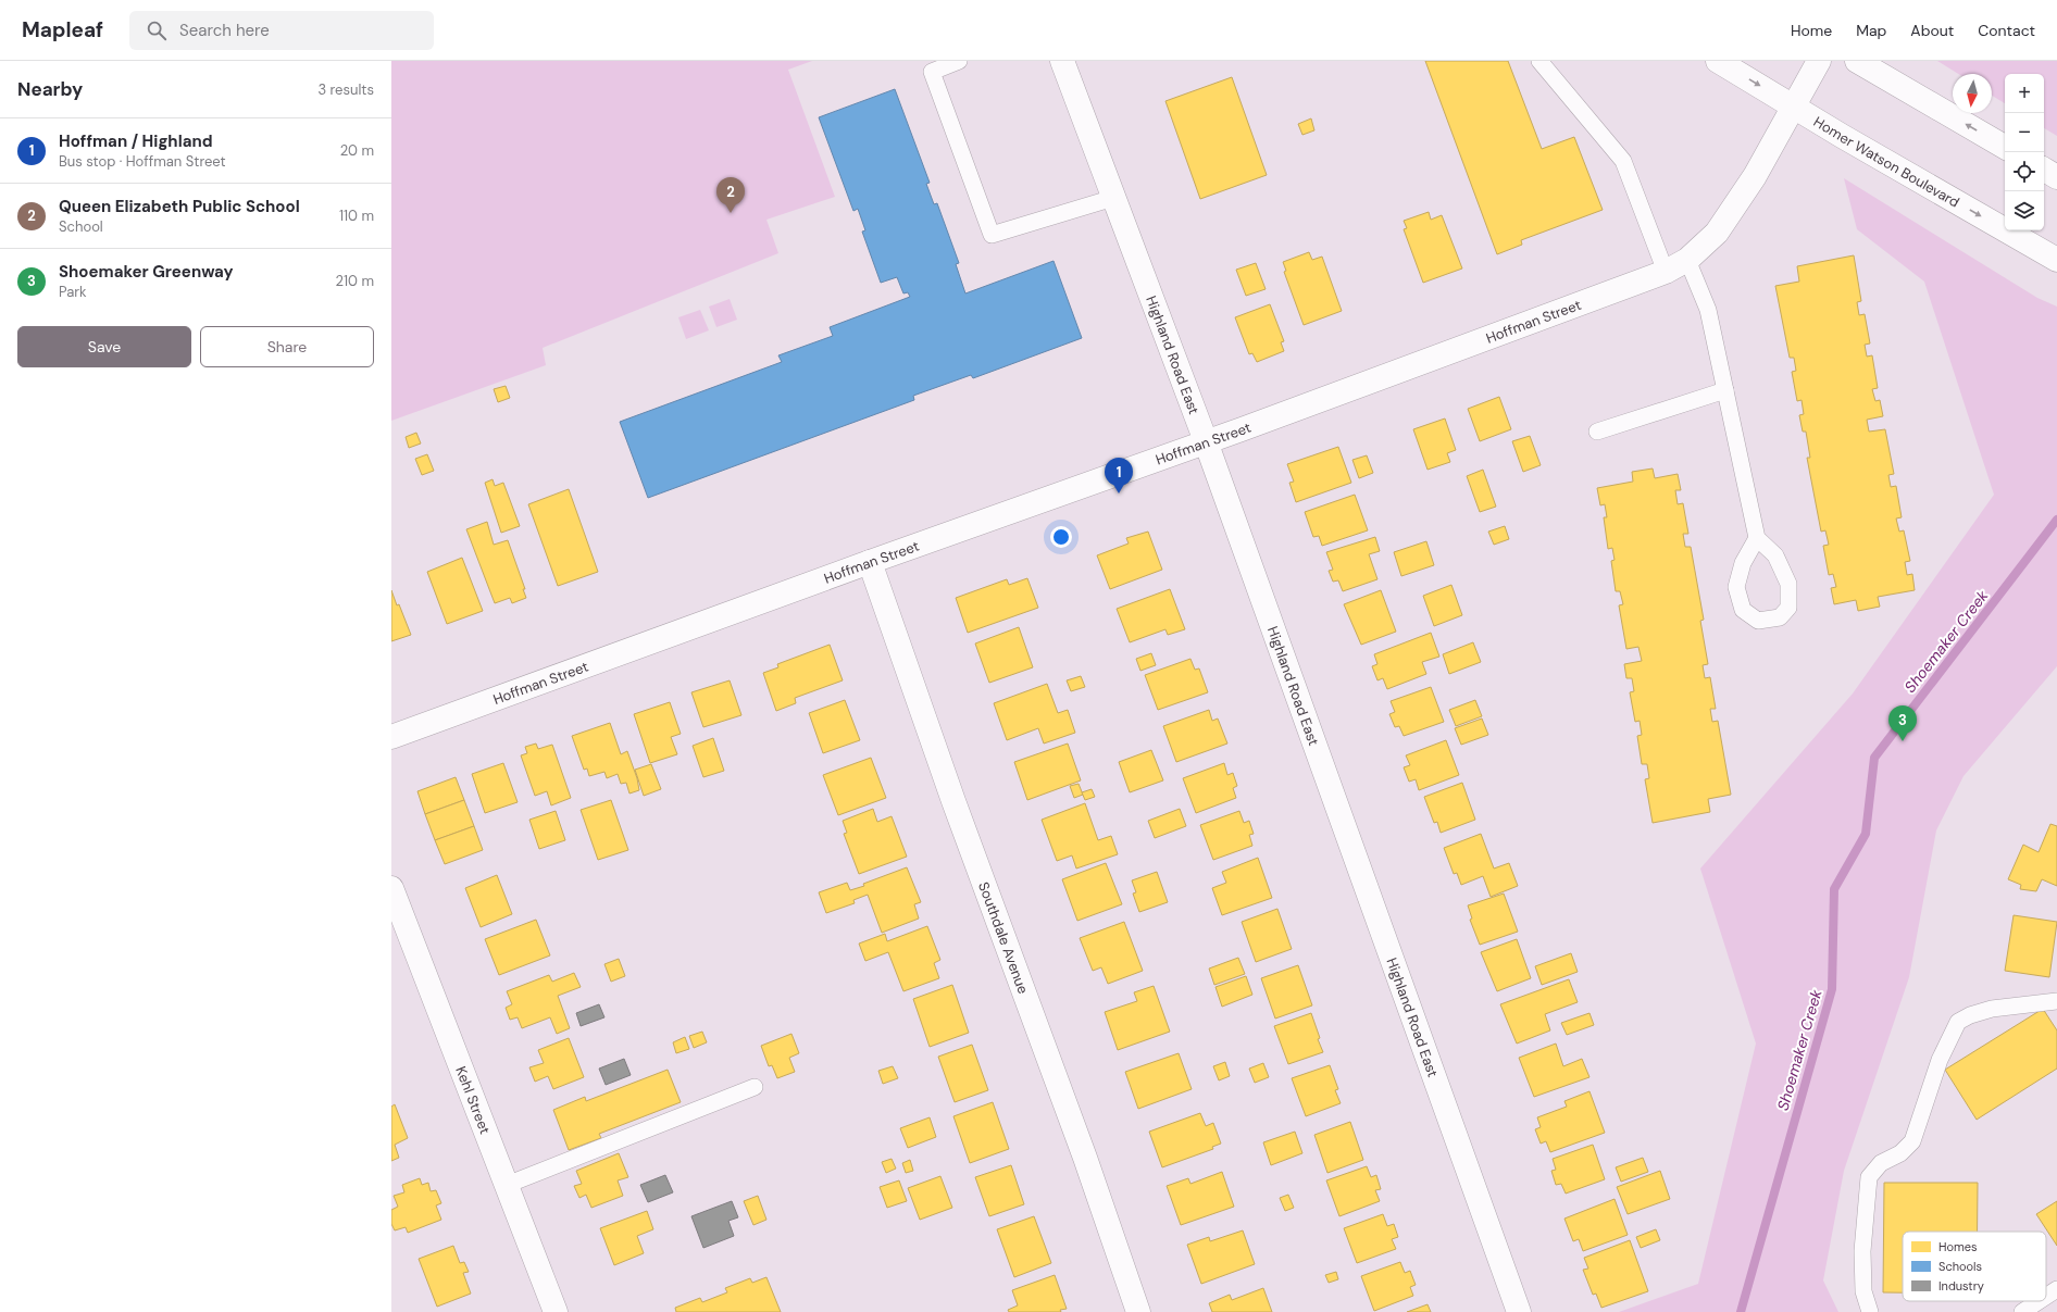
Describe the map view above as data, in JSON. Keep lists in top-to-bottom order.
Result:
{
  "streets": {
    "street": [
      "Homer Watson Boulevard",
      "Hoffman Street",
      "Highland Road East",
      "Southdale Avenue",
      "Kehl Street"
    ]
  },
  "crossings": [
    ["Homer Watson Boulevard", "Hoffman Street"],
    ["Hoffman Street", "Highland Road East"],
    ["Hoffman Street", "Southdale Avenue"]
  ],
  "water": ["Shoemaker Creek"],
  "legend": ["Homes", "Schools", "Industry"],
  "north": "bottom",
  "page": {
    "header": "Mapleaf",
    "search": "Search here",
    "nav": [
      "Home",
      "Map",
      "About",
      "Contact"
    ],
    "heading": ["Nearby", "3 results"],
    "map_buttons": ["+", "−"],
    "list": [
      {
        "mark": "1",
        "name": "Hoffman / Highland",
        "note": "Bus stop · Hoffman Street",
        "value": "20 m"
      },
      {
        "mark": "2",
        "name": "Queen Elizabeth Public School",
        "note": "School",
        "value": "110 m"
      },
      {
        "mark": "3",
        "name": "Shoemaker Greenway",
        "note": "Park",
        "value": "210 m"
      }
    ],
    "pins": ["2", "1", "3"],
    "buttons": ["Save", "Share"]
  }
}
